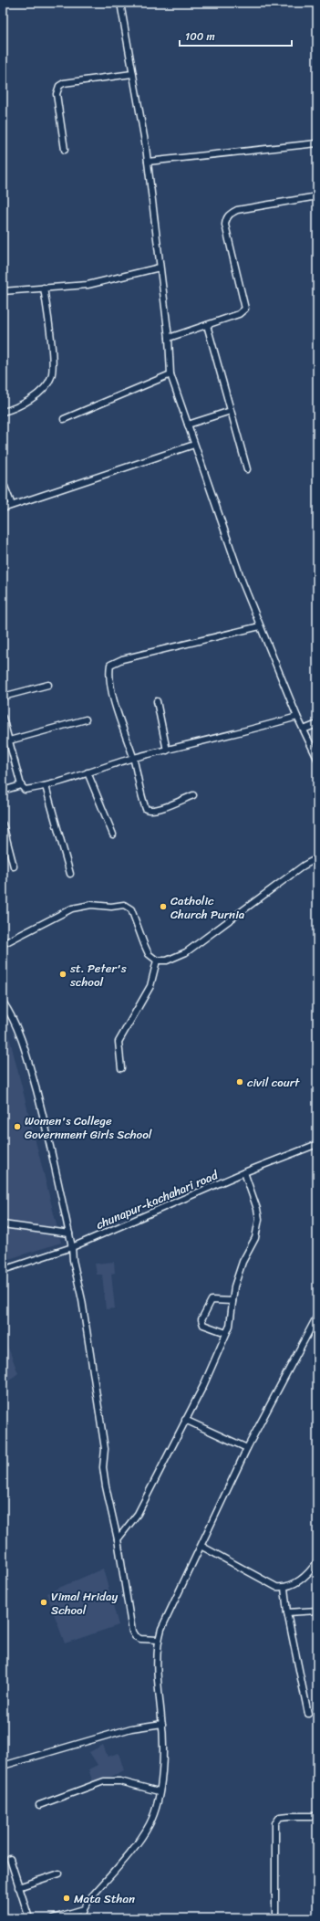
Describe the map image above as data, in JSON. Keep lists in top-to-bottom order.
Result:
{
  "streets": {
    "street": ["chunapur-kachahari road"]
  },
  "places": [
    "Catholic Church Purnia",
    "st. Peter's school",
    "civil court",
    "Women's College Government Girls School",
    "Vimal Hriday School",
    "Mata Sthan"
  ],
  "scale_bar": "100 m"
}
